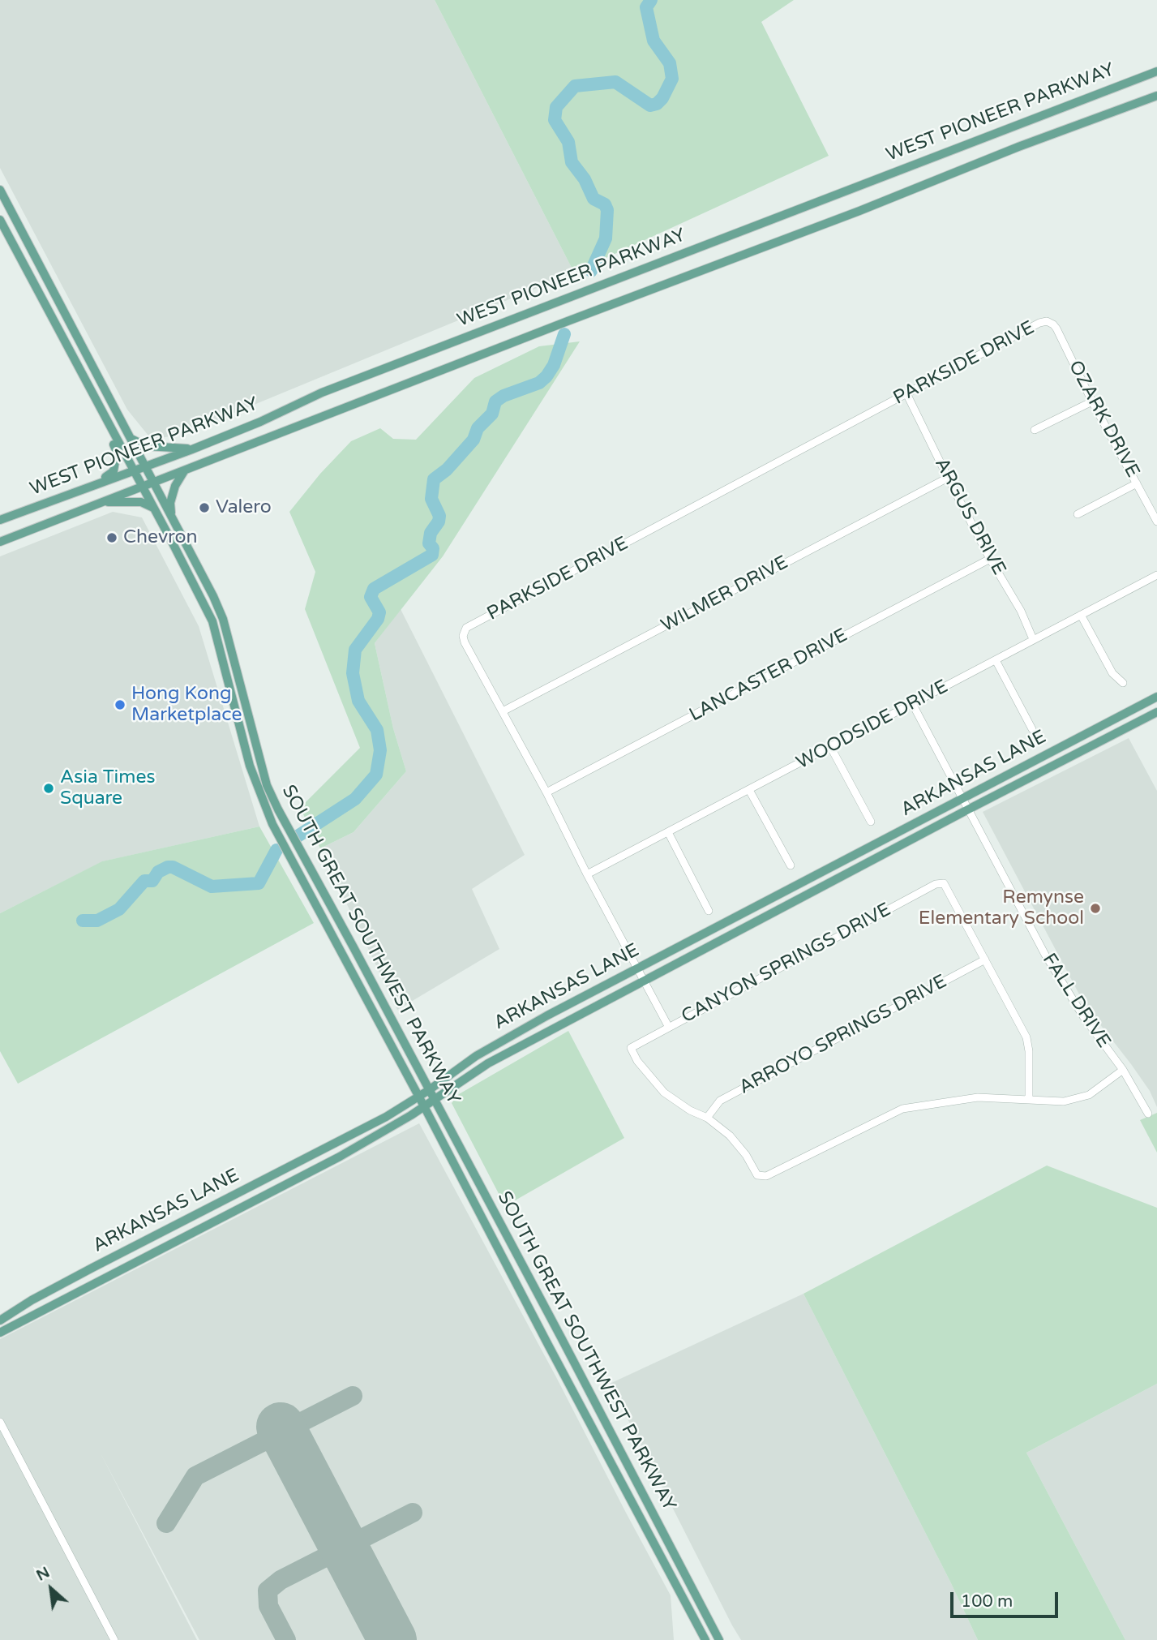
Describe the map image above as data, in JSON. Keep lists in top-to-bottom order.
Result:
{
  "streets": {
    "main road": ["WEST PIONEER PARKWAY", "ARKANSAS LANE", "SOUTH GREAT SOUTHWEST PARKWAY"],
    "street": [
      "PARKSIDE DRIVE",
      "OZARK DRIVE",
      "ARGUS DRIVE",
      "WILMER DRIVE",
      "LANCASTER DRIVE",
      "WOODSIDE DRIVE",
      "CANYON SPRINGS DRIVE",
      "FALL DRIVE",
      "ARROYO SPRINGS DRIVE"
    ]
  },
  "crossings": [
    ["WEST PIONEER PARKWAY", "SOUTH GREAT SOUTHWEST PARKWAY"],
    ["PARKSIDE DRIVE", "OZARK DRIVE"],
    ["PARKSIDE DRIVE", "ARGUS DRIVE"],
    ["PARKSIDE DRIVE", "WILMER DRIVE"],
    ["PARKSIDE DRIVE", "LANCASTER DRIVE"],
    ["PARKSIDE DRIVE", "WOODSIDE DRIVE"],
    ["PARKSIDE DRIVE", "ARKANSAS LANE"],
    ["PARKSIDE DRIVE", "CANYON SPRINGS DRIVE"],
    ["ARGUS DRIVE", "WILMER DRIVE"],
    ["ARGUS DRIVE", "LANCASTER DRIVE"],
    ["ARGUS DRIVE", "WOODSIDE DRIVE"],
    ["WOODSIDE DRIVE", "FALL DRIVE"],
    ["ARKANSAS LANE", "SOUTH GREAT SOUTHWEST PARKWAY"],
    ["ARKANSAS LANE", "FALL DRIVE"],
    ["CANYON SPRINGS DRIVE", "ARROYO SPRINGS DRIVE"]
  ],
  "places": [
    "Valero",
    "Chevron",
    "Hong Kong Marketplace",
    "Asia Times Square",
    "Remynse Elementary School"
  ],
  "scale_bar": "100 m",
  "north": "top left"
}
